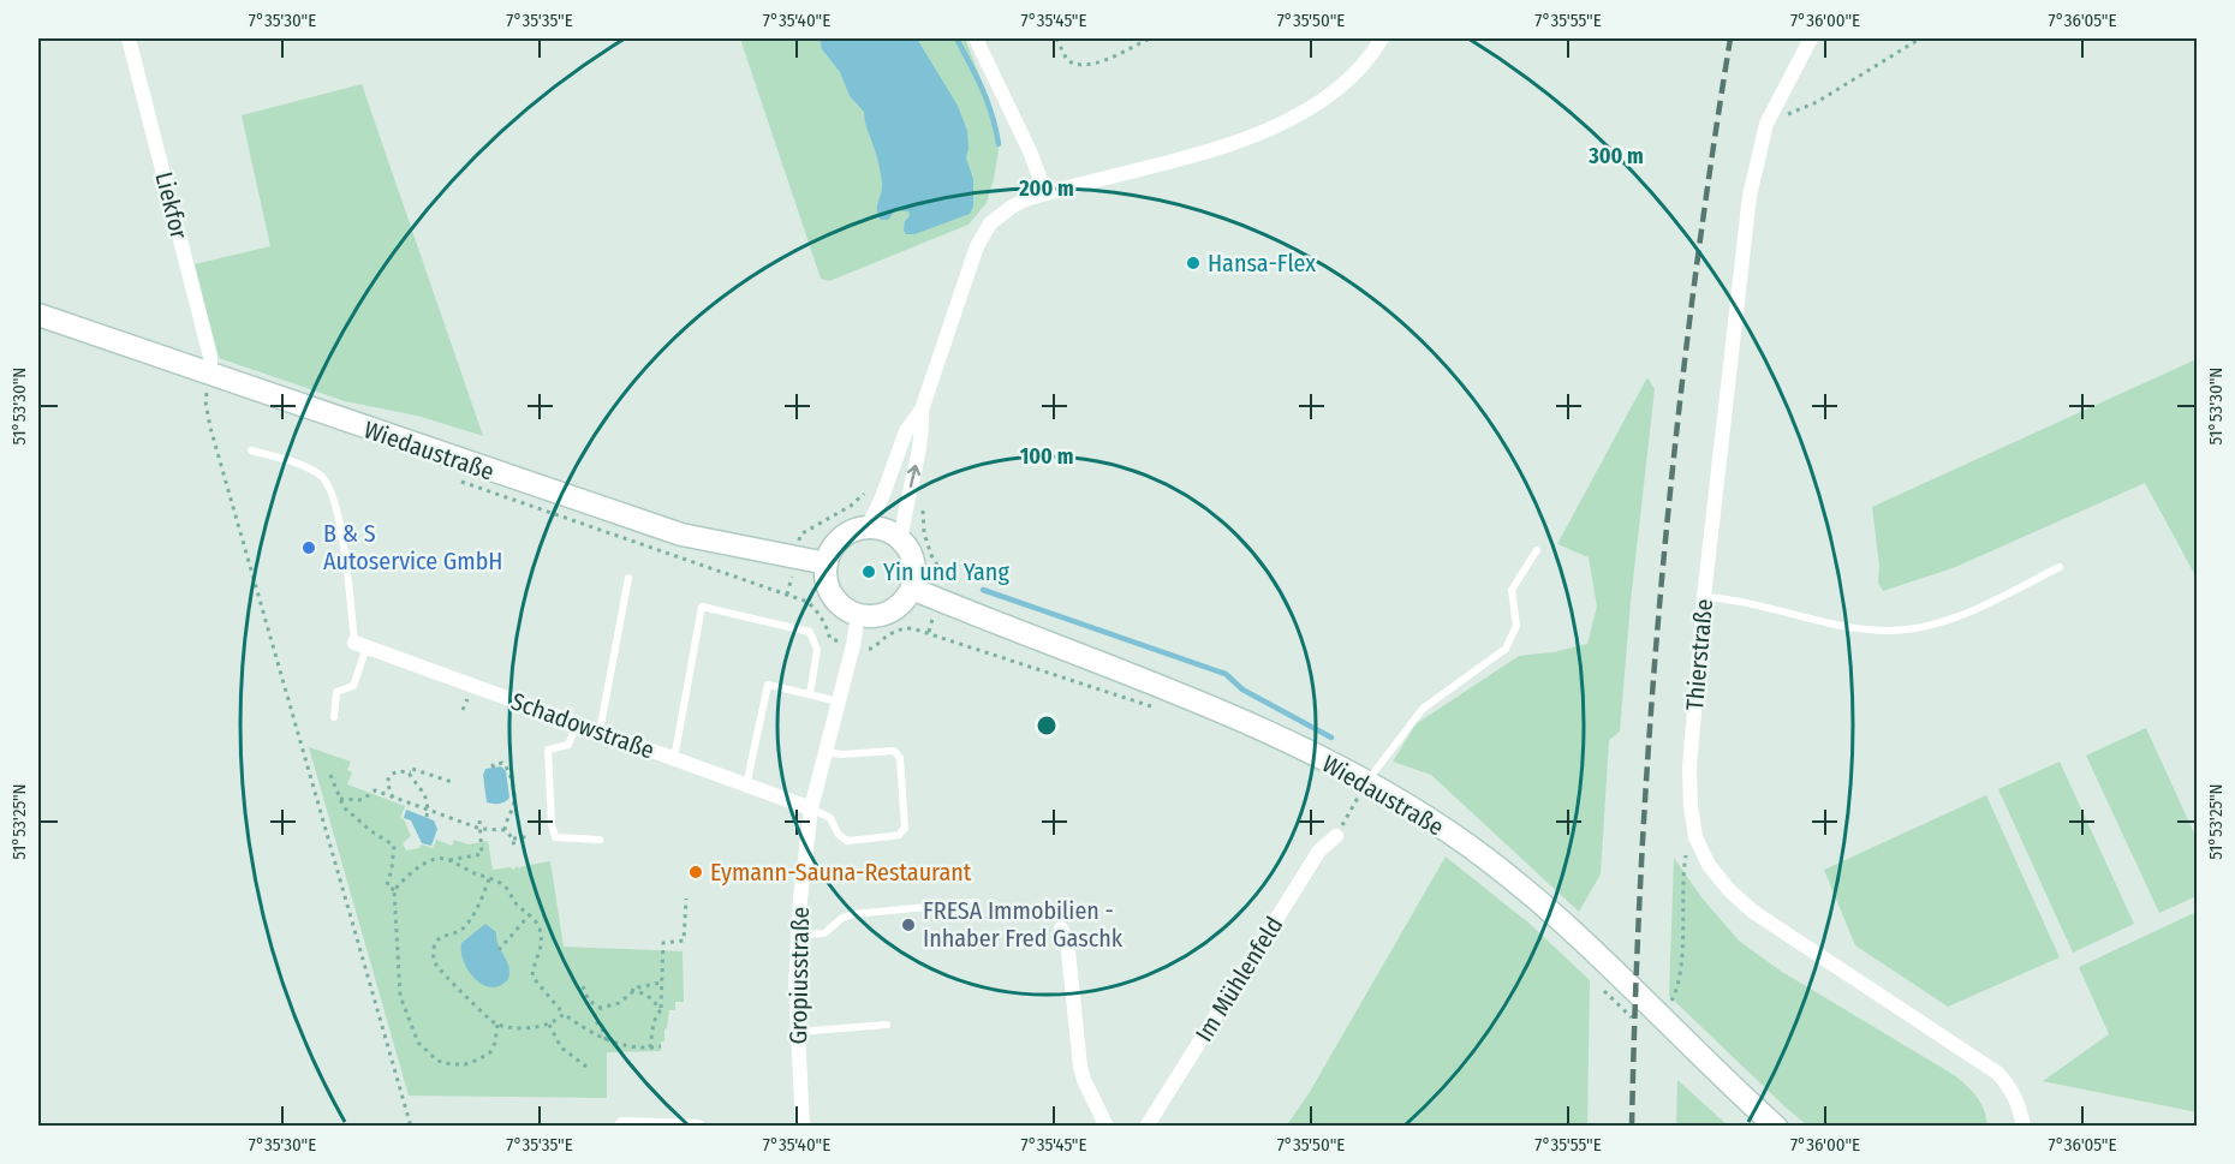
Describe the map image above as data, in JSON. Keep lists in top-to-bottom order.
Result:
{
  "streets": {
    "main road": ["Wiedaustraße"],
    "street": [
      "Liekfor",
      "Thierstraße",
      "Schadowstraße",
      "Gropiusstraße",
      "Im Mühlenfeld"
    ]
  },
  "crossings": [
    ["Liekfor", "Wiedaustraße"],
    ["Wiedaustraße", "Gropiusstraße"],
    ["Schadowstraße", "Gropiusstraße"]
  ],
  "places": [
    "Hansa-Flex",
    "B & S Autoservice GmbH",
    "Yin und Yang",
    "Eymann-Sauna-Restaurant",
    "FRESA Immobilien - Inhaber Fred Gaschk"
  ],
  "coordinates": [
    "7°35'30\"E",
    "7°35'35\"E",
    "7°35'40\"E",
    "7°35'45\"E",
    "7°35'50\"E",
    "7°35'55\"E",
    "7°36'00\"E",
    "7°36'05\"E",
    "51°53'30\"N",
    "51°53'25\"N"
  ],
  "rings": ["300 m", "200 m", "100 m"]
}
